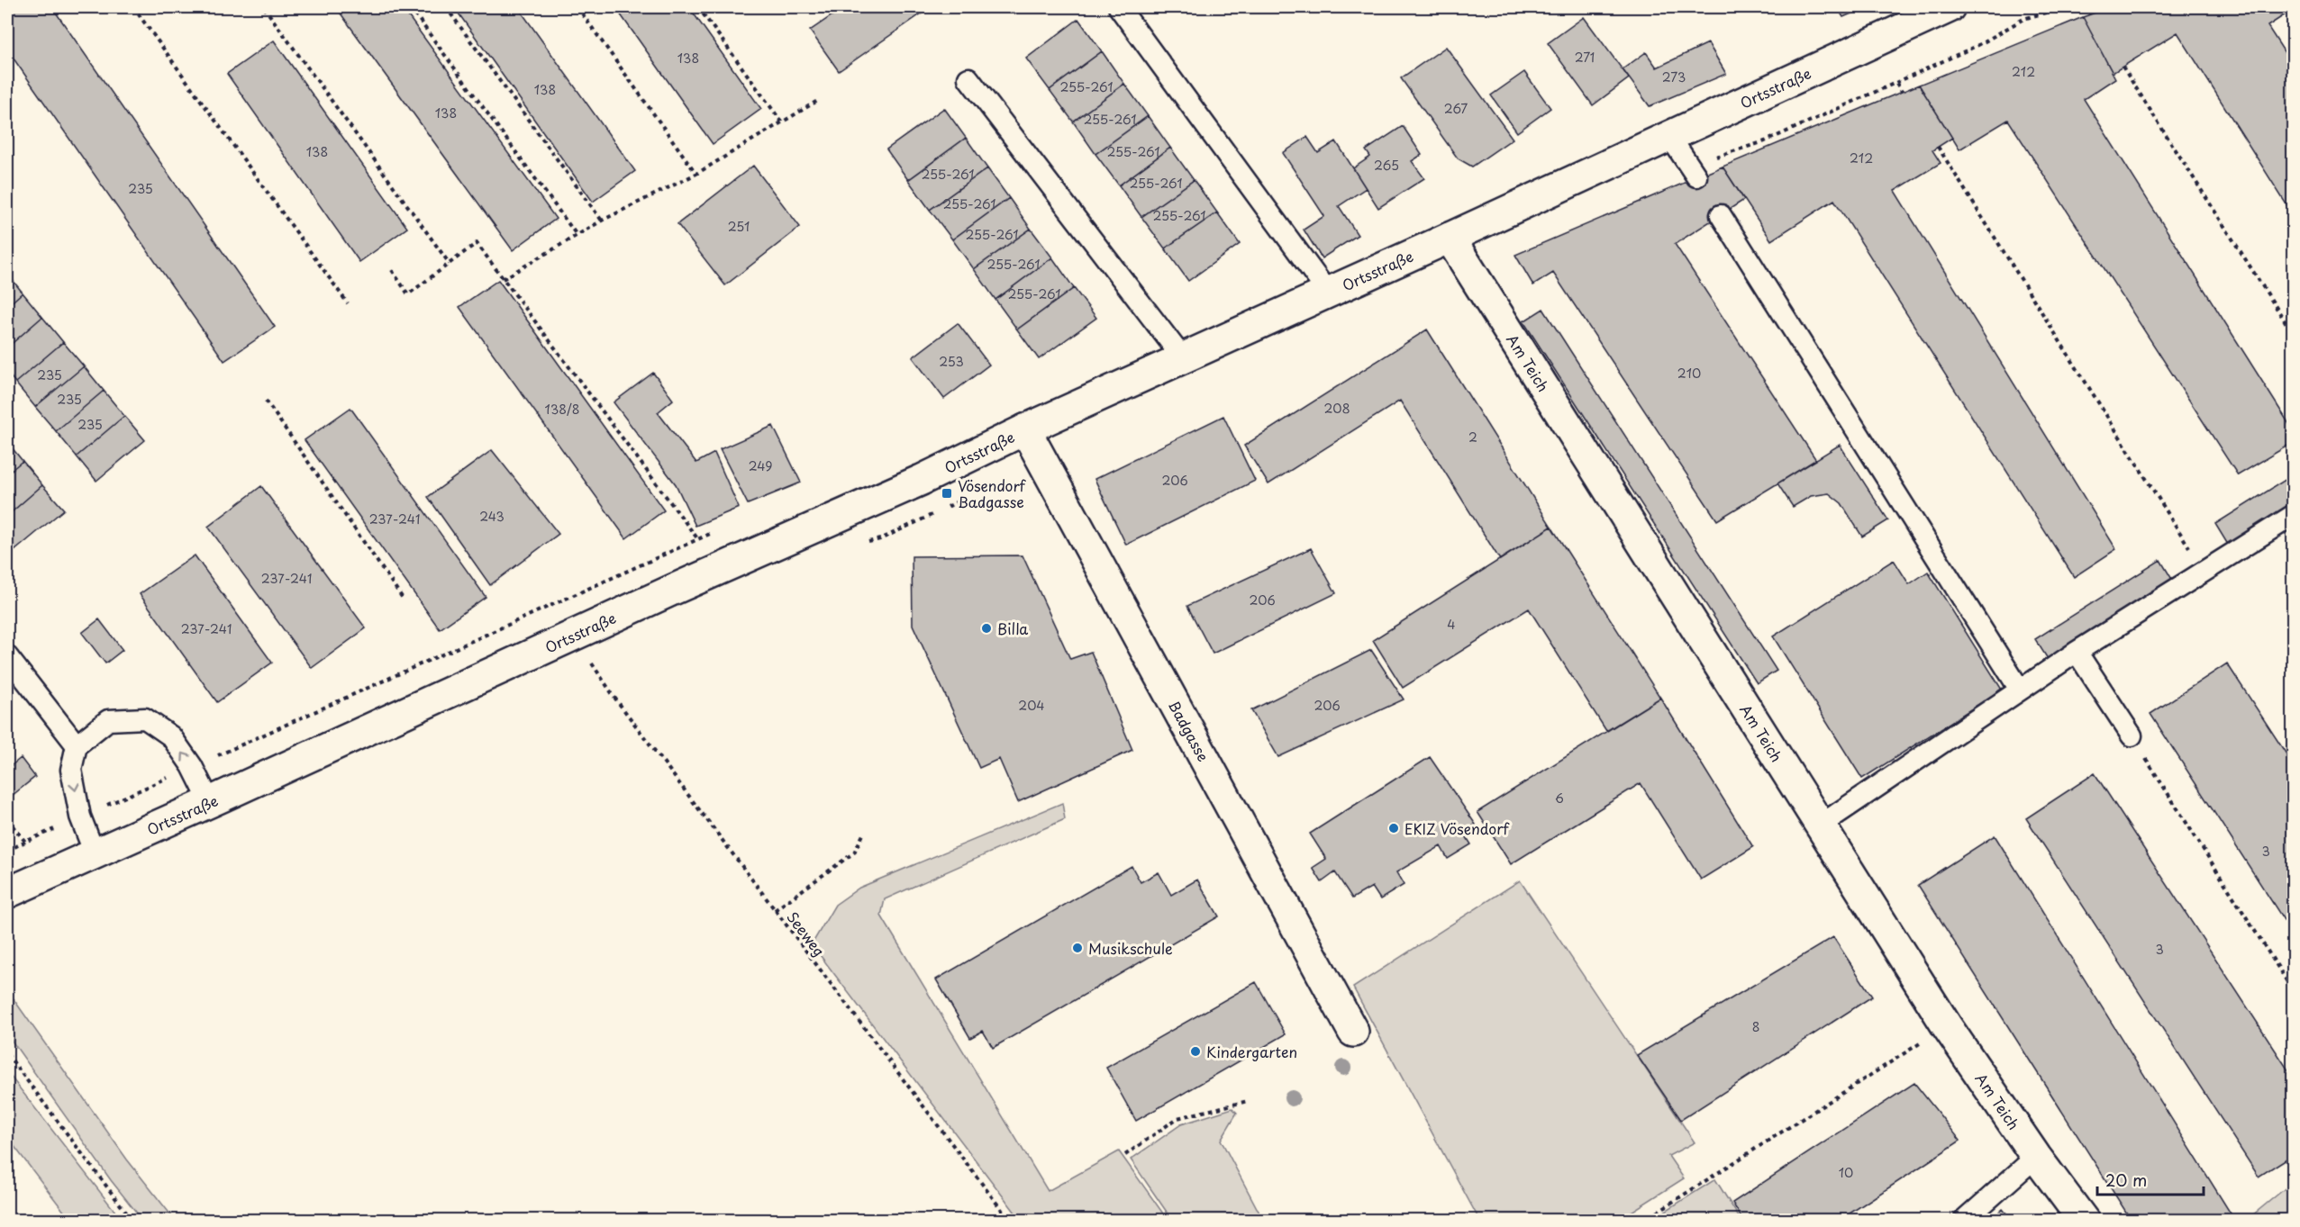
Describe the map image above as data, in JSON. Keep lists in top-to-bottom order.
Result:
{
  "streets": {
    "street": ["Ortsstraße", "Am Teich", "Badgasse"],
    "path": ["Seeweg"]
  },
  "crossings": [
    ["Ortsstraße", "Am Teich"],
    ["Ortsstraße", "Badgasse"]
  ],
  "places": {
    "transit": ["Vösendorf Badgasse"],
    "other": [
      "Billa",
      "EKIZ Vösendorf",
      "Musikschule",
      "Kindergarten"
    ]
  },
  "house_numbers": [
    "271",
    "138",
    "212",
    "273",
    "255-261",
    "138",
    "267",
    "138",
    "255-261",
    "138",
    "255-261",
    "212",
    "265",
    "255-261",
    "255-261",
    "235",
    "255-261",
    "255-261",
    "251",
    "255-261",
    "255-261",
    "255-261",
    "253",
    "210",
    "235",
    "235",
    "208",
    "138/8",
    "235",
    "2",
    "249",
    "206",
    "243",
    "237-241",
    "237-241",
    "206",
    "4",
    "237-241",
    "204",
    "206",
    "6",
    "3",
    "3",
    "8",
    "10"
  ],
  "scale_bar": "20 m"
}
